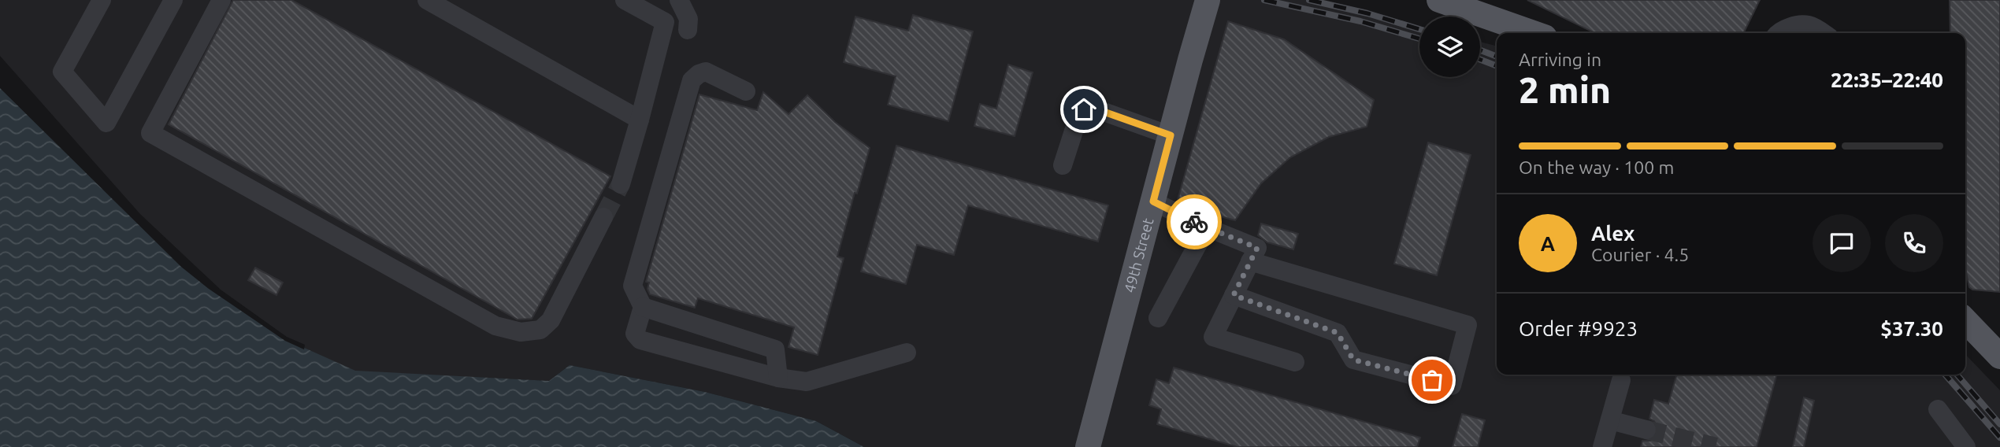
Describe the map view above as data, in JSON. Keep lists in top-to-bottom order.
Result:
{
  "streets": {
    "main road": ["49th Street"]
  },
  "page": {
    "heading": ["2 min", "Arriving in", "22:35–22:40"],
    "panel": [
      "Alex",
      "Courier · 4.5",
      "Order #9923",
      "$37.30"
    ],
    "bar": "On the way · 100 m",
    "round": "A"
  }
}
